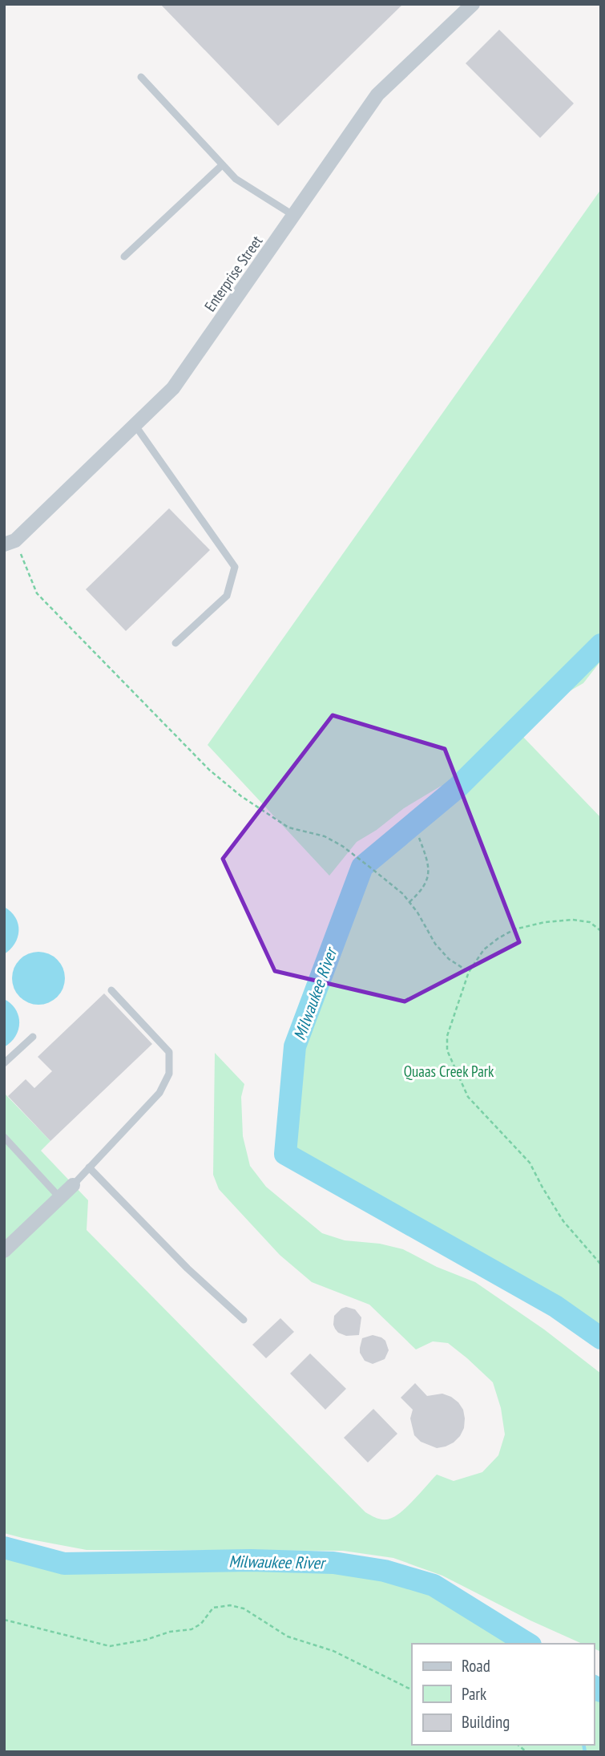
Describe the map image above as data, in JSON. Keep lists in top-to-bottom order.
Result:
{
  "streets": {
    "street": ["Enterprise Street"]
  },
  "water": ["Milwaukee River"],
  "parks": ["Quaas Creek Park"],
  "legend": ["Road", "Park", "Building"]
}
